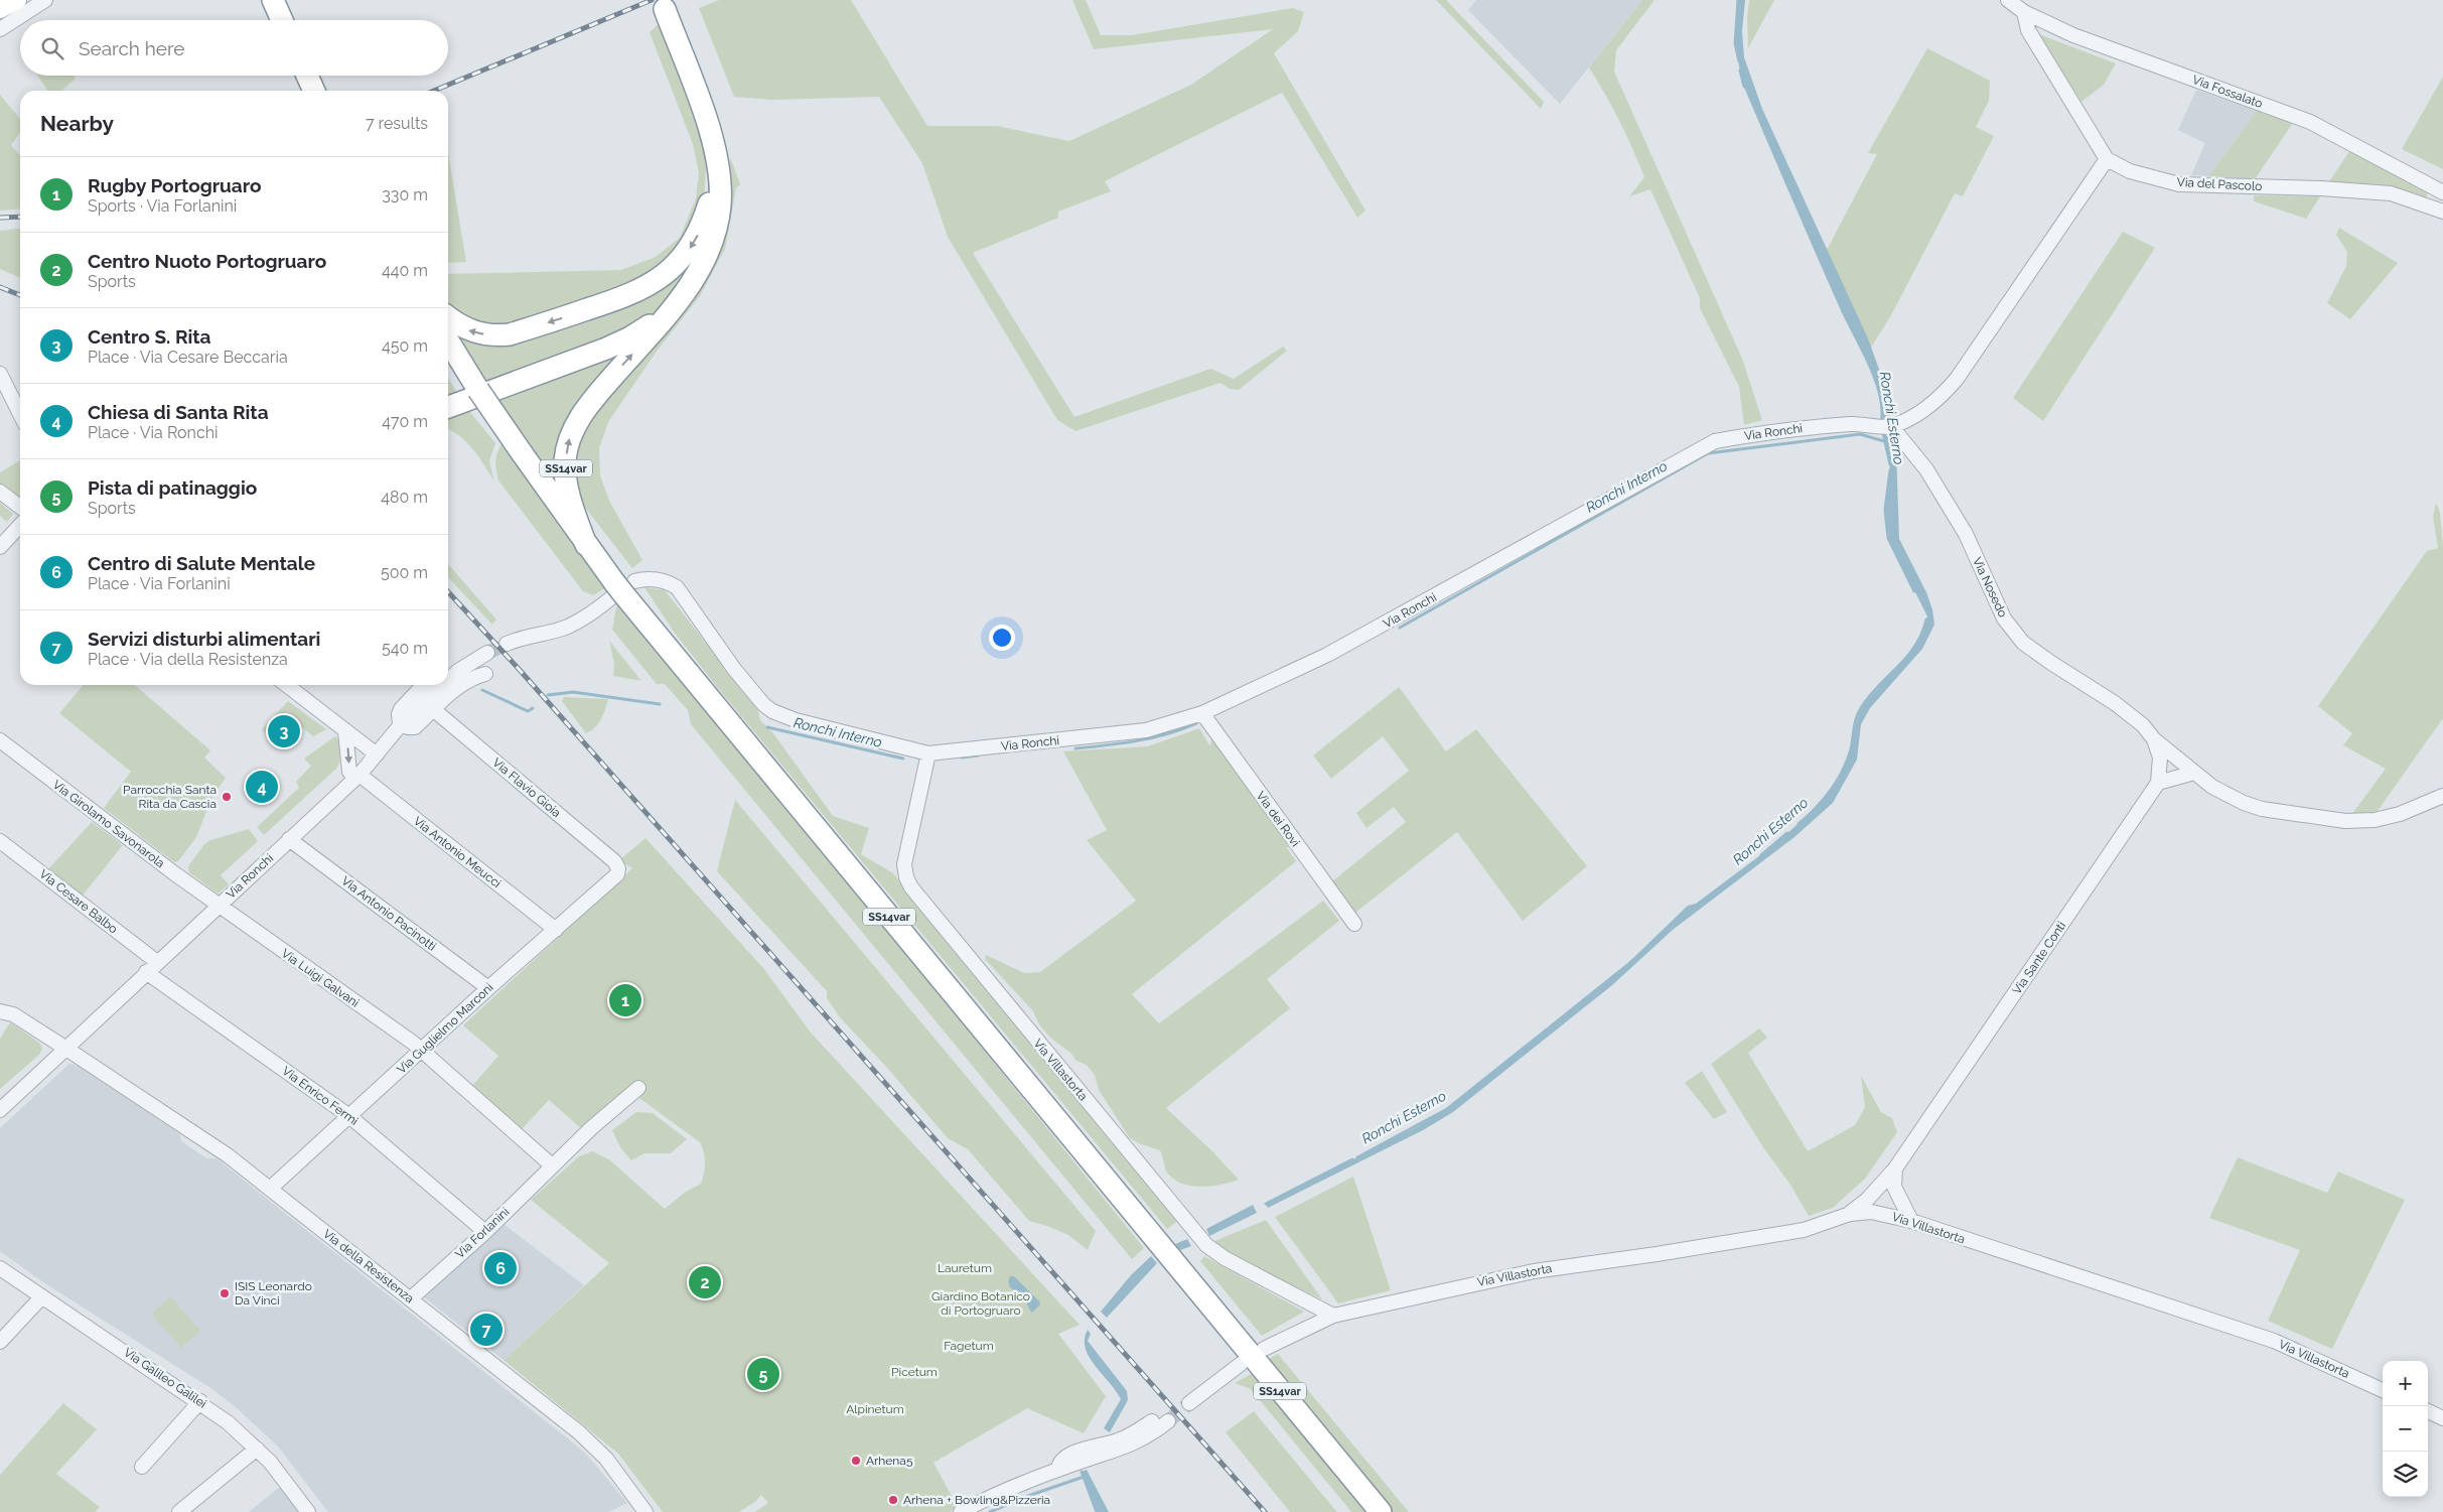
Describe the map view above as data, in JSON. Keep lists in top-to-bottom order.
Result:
{
  "streets": {
    "highway": ["SS14var"],
    "street": [
      "Via Fossalato",
      "Via del Pascolo",
      "Via Ronchi",
      "Via Nosedo",
      "Via Flavio Gioia",
      "Via dei Rovi",
      "Via Girolamo Savonarola",
      "Via Antonio Meucci",
      "Via Cesare Balbo",
      "Via Antonio Pacinotti",
      "Via Sante Conti",
      "Via Luigi Galvani",
      "Via Guglielmo Marconi",
      "Via Villastorta",
      "Via Enrico Fermi",
      "Via Forlanini",
      "Via della Resistenza",
      "Via Galileo Galilei"
    ]
  },
  "crossings": [
    ["Via del Pascolo", "Via Ronchi"],
    ["Via Ronchi", "SS14var"],
    ["Via Ronchi", "Via Nosedo"],
    ["Via Ronchi", "Via dei Rovi"],
    ["Via Ronchi", "Via Girolamo Savonarola"],
    ["Via Ronchi", "Via Antonio Meucci"],
    ["Via Ronchi", "Via Cesare Balbo"],
    ["Via Ronchi", "Via Antonio Pacinotti"],
    ["Via Ronchi", "Via Luigi Galvani"],
    ["Via Ronchi", "Via Villastorta"],
    ["Via Ronchi", "Via Enrico Fermi"],
    ["Via Ronchi", "Via della Resistenza"],
    ["Via Nosedo", "Via Sante Conti"],
    ["Via Flavio Gioia", "Via Guglielmo Marconi"],
    ["Via Girolamo Savonarola", "Via Luigi Galvani"],
    ["Via Antonio Meucci", "Via Guglielmo Marconi"],
    ["Via Antonio Pacinotti", "Via Guglielmo Marconi"],
    ["Via Sante Conti", "Via Villastorta"],
    ["Via Luigi Galvani", "Via Guglielmo Marconi"],
    ["Via Guglielmo Marconi", "Via Enrico Fermi"],
    ["Via Guglielmo Marconi", "Via della Resistenza"],
    ["Via Enrico Fermi", "Via Forlanini"],
    ["Via Forlanini", "Via della Resistenza"]
  ],
  "water": ["Ronchi Esterno", "Ronchi Interno"],
  "parks": [
    "Lauretum",
    "Giardino Botanico di Portogruaro",
    "Fagetum",
    "Picetum",
    "Alpinetum"
  ],
  "places": [
    "Parrocchia Santa Rita da Cascia",
    "ISIS Leonardo Da Vinci",
    "Arhena5",
    "Arhena + Bowling&Pizzeria"
  ],
  "page": {
    "search": "Search here",
    "heading": ["Nearby", "7 results"],
    "list": [
      {
        "mark": "1",
        "name": "Rugby Portogruaro",
        "note": "Sports · Via Forlanini",
        "value": "330 m"
      },
      {
        "mark": "2",
        "name": "Centro Nuoto Portogruaro",
        "note": "Sports",
        "value": "440 m"
      },
      {
        "mark": "3",
        "name": "Centro S. Rita",
        "note": "Place · Via Cesare Beccaria",
        "value": "450 m"
      },
      {
        "mark": "4",
        "name": "Chiesa di Santa Rita",
        "note": "Place · Via Ronchi",
        "value": "470 m"
      },
      {
        "mark": "5",
        "name": "Pista di patinaggio",
        "note": "Sports",
        "value": "480 m"
      },
      {
        "mark": "6",
        "name": "Centro di Salute Mentale",
        "note": "Place · Via Forlanini",
        "value": "500 m"
      },
      {
        "mark": "7",
        "name": "Servizi disturbi alimentari",
        "note": "Place · Via della Resistenza",
        "value": "540 m"
      }
    ],
    "pins": [
      "3",
      "4",
      "1",
      "6",
      "2",
      "7",
      "5"
    ],
    "map_buttons": ["+", "−"]
  }
}
